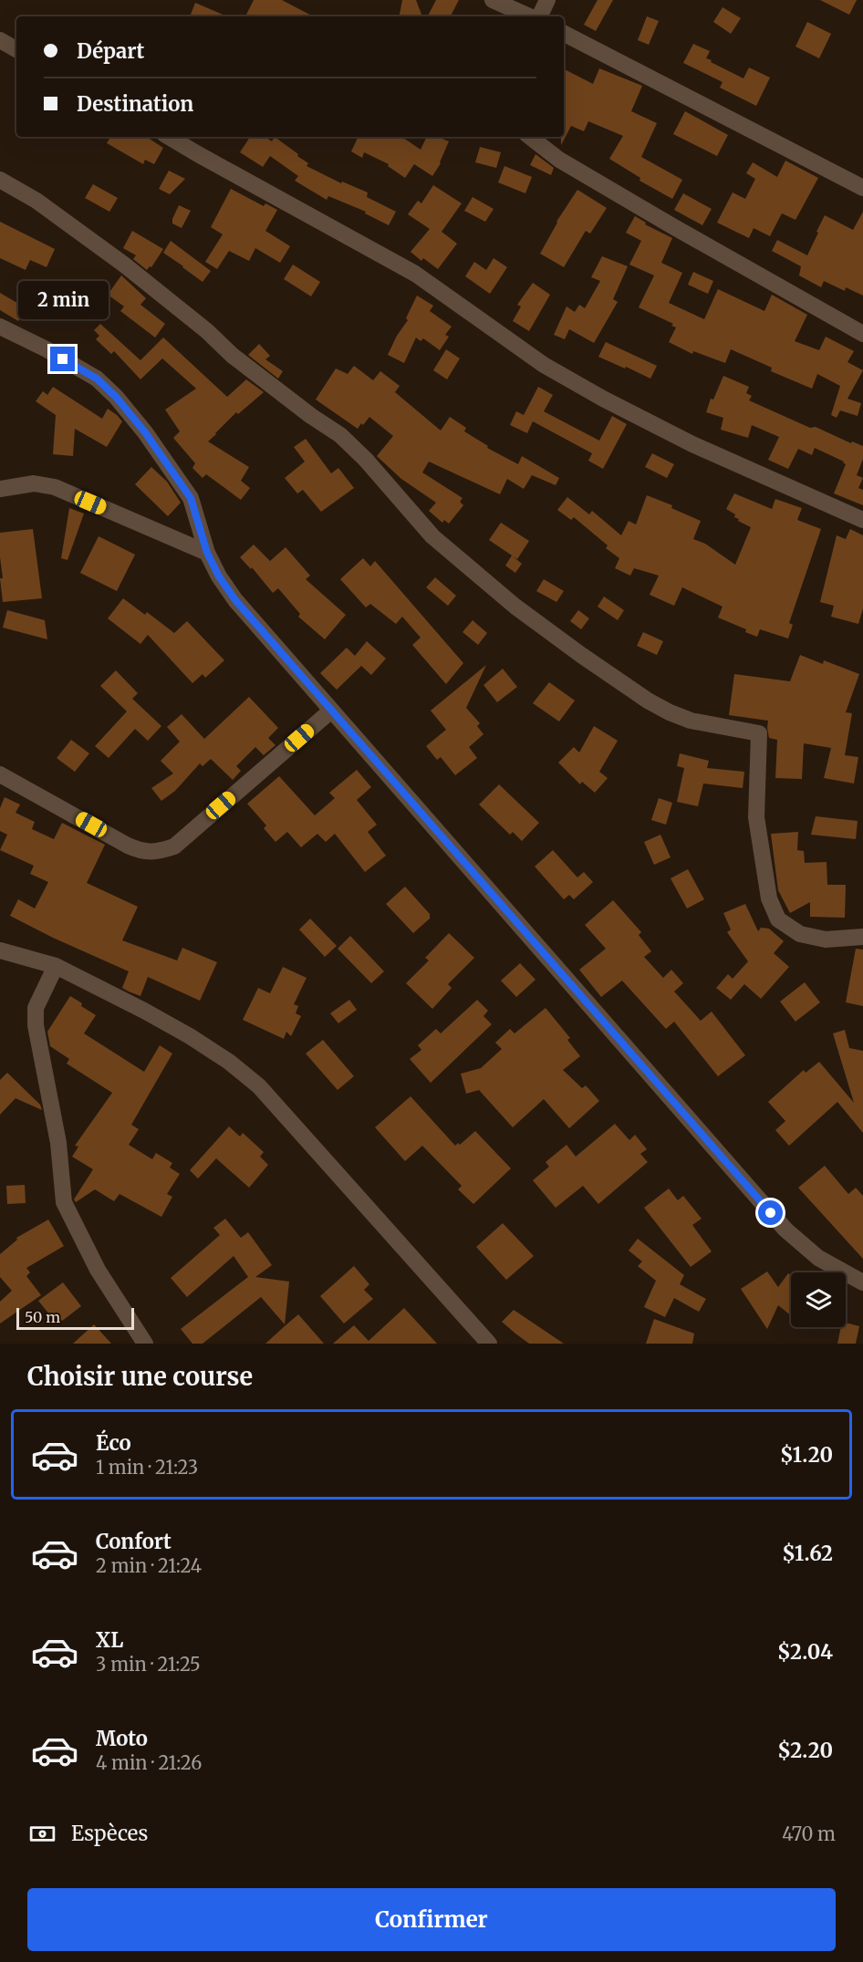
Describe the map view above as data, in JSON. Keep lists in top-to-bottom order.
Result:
{
  "scale_bar": "50 m",
  "page": {
    "banner": ["Départ", "Destination"],
    "bubble": "2 min",
    "scale": "50 m",
    "heading": "Choisir une course",
    "list": [
      {
        "name": "Éco",
        "note": "1 min · 21:23",
        "value": "$1.20"
      },
      {
        "name": "Confort",
        "note": "2 min · 21:24",
        "value": "$1.62"
      },
      {
        "name": "XL",
        "note": "3 min · 21:25",
        "value": "$2.04"
      },
      {
        "name": "Moto",
        "note": "4 min · 21:26",
        "value": "$2.20"
      }
    ],
    "pay": ["Espèces", "470 m"],
    "buttons": "Confirmer"
  }
}
